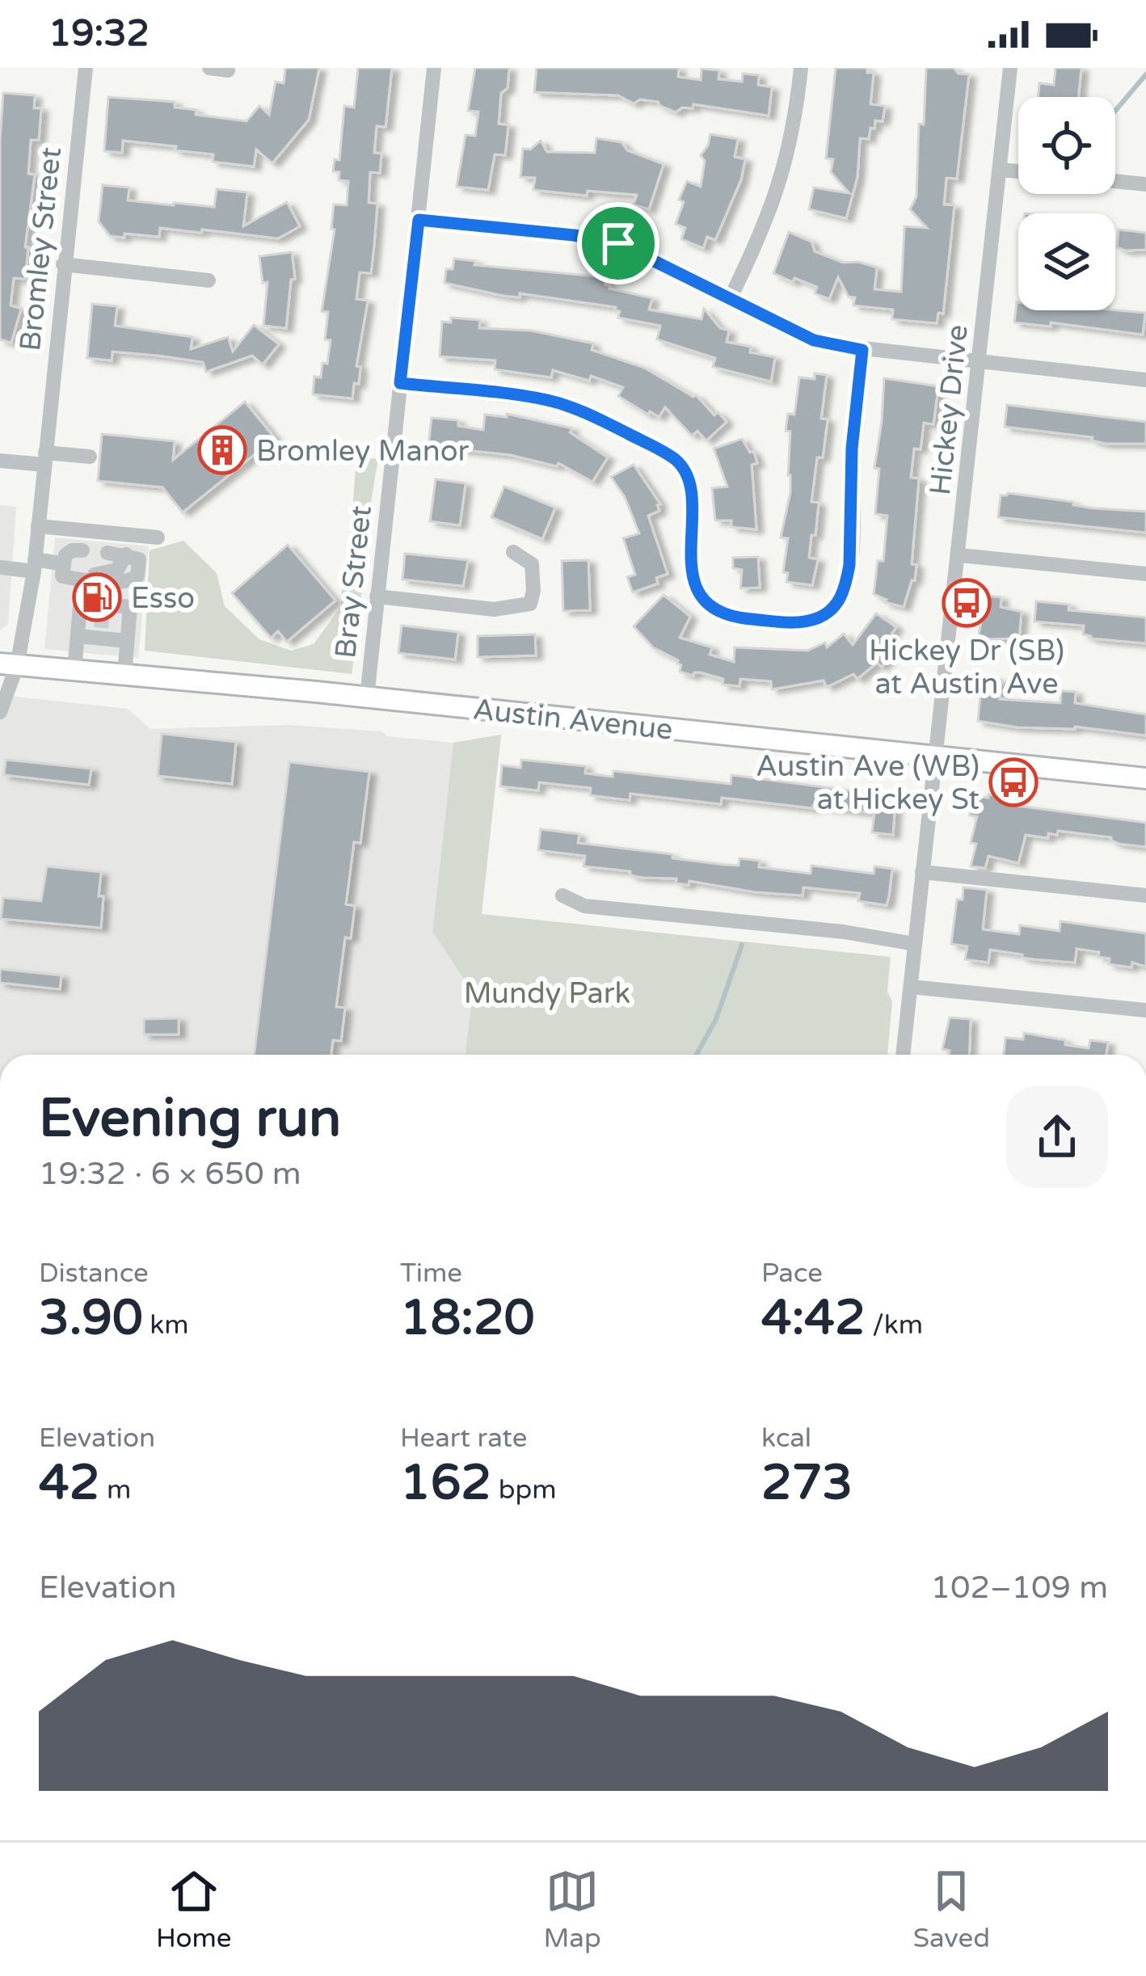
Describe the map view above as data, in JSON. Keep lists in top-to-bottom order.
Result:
{
  "streets": {
    "main road": ["Austin Avenue"],
    "street": ["Bromley Street", "Hickey Drive", "Bray Street"]
  },
  "crossings": [
    ["Bromley Street", "Austin Avenue"],
    ["Hickey Drive", "Austin Avenue"],
    ["Bray Street", "Austin Avenue"]
  ],
  "parks": ["Mundy Park"],
  "places": {
    "building": ["Bromley Manor"],
    "fuel station": ["Esso"],
    "bus stop": ["Hickey Dr (SB) at Austin Ave", "Austin Ave (WB) at Hickey St"]
  },
  "page": {
    "status": "19:32",
    "heading": ["Evening run", "19:32 · 6 × 650 m"],
    "stats": [
      ["Distance", "3.90 km"],
      ["Time", "18:20"],
      ["Pace", "4:42 /km"],
      ["Elevation", "42 m"],
      ["Heart rate", "162 bpm"],
      ["kcal", "273"]
    ],
    "chart": ["Elevation", "102–109 m"],
    "tabs": ["Home", "Map", "Saved"]
  }
}
